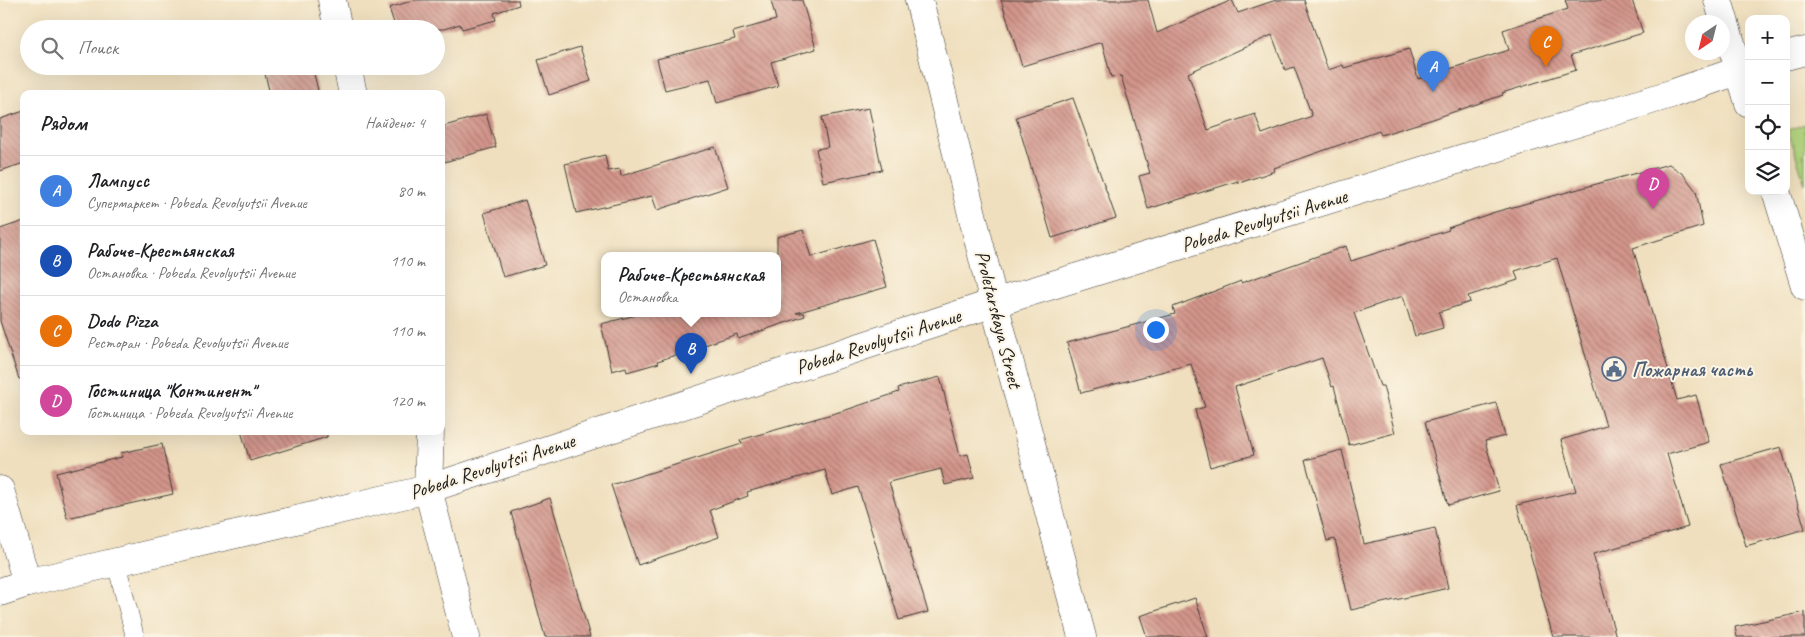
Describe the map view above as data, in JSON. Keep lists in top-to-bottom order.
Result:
{
  "streets": {
    "main road": ["Pobeda Revolyutsii Avenue", "Proletarskaya Street"]
  },
  "crossings": [
    ["Pobeda Revolyutsii Avenue", "Proletarskaya Street"]
  ],
  "places": {
    "public building": ["Пожарная часть"]
  },
  "north": "bottom left",
  "page": {
    "map_buttons": ["+", "−"],
    "search": "Поиск",
    "pins": [
      "C",
      "A",
      "D",
      "B"
    ],
    "heading": ["Рядом", "Найдено: 4"],
    "list": [
      {
        "mark": "A",
        "name": "Лампусс",
        "note": "Супермаркет · Pobeda Revolyutsii Avenue",
        "value": "80 m"
      },
      {
        "mark": "B",
        "name": "Рабоче-Крестьянская",
        "note": "Остановка · Pobeda Revolyutsii Avenue",
        "value": "110 m"
      },
      {
        "mark": "C",
        "name": "Dodo Pizza",
        "note": "Ресторан · Pobeda Revolyutsii Avenue",
        "value": "110 m"
      },
      {
        "mark": "D",
        "name": "Гостиница \"Континент\"",
        "note": "Гостиница · Pobeda Revolyutsii Avenue",
        "value": "120 m"
      }
    ],
    "popup": ["Рабоче-Крестьянская", "Остановка"]
  }
}
